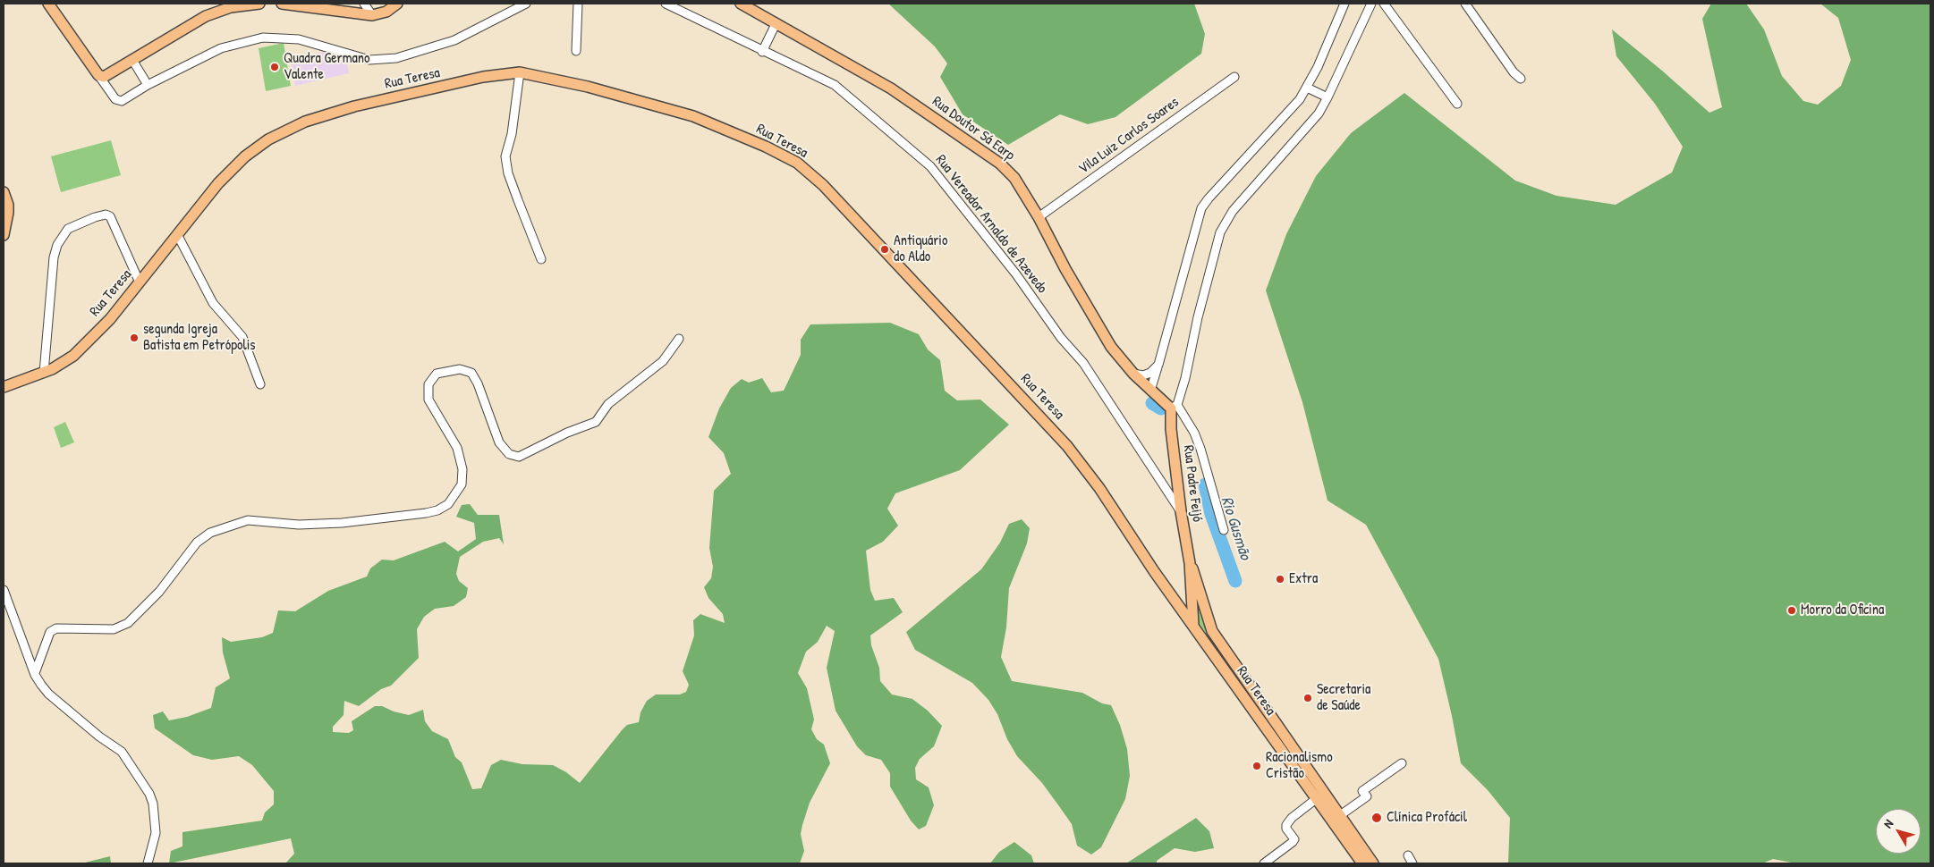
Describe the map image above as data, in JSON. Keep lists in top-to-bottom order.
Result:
{
  "streets": {
    "main road": ["Rua Teresa", "Rua Doutor Sá Earp", "Rua Padre Feijó"],
    "street": ["Vila Luiz Carlos Soares", "Rua Vereador Arnaldo de Azevedo"]
  },
  "crossings": [
    ["Rua Teresa", "Rua Padre Feijó"],
    ["Rua Doutor Sá Earp", "Vila Luiz Carlos Soares"],
    ["Rua Doutor Sá Earp", "Rua Padre Feijó"],
    ["Rua Vereador Arnaldo de Azevedo", "Rua Padre Feijó"]
  ],
  "water": ["Rio Gusmão"],
  "places": [
    "Quadra Germano Valente",
    "Antiquário do Aldo",
    "segunda Igreja Batista em Petrópolis",
    "Extra",
    "Morro da Oficina",
    "Secretaria de Saúde",
    "Racionalismo Cristão",
    "Clínica Profácil"
  ],
  "north": "top left"
}
